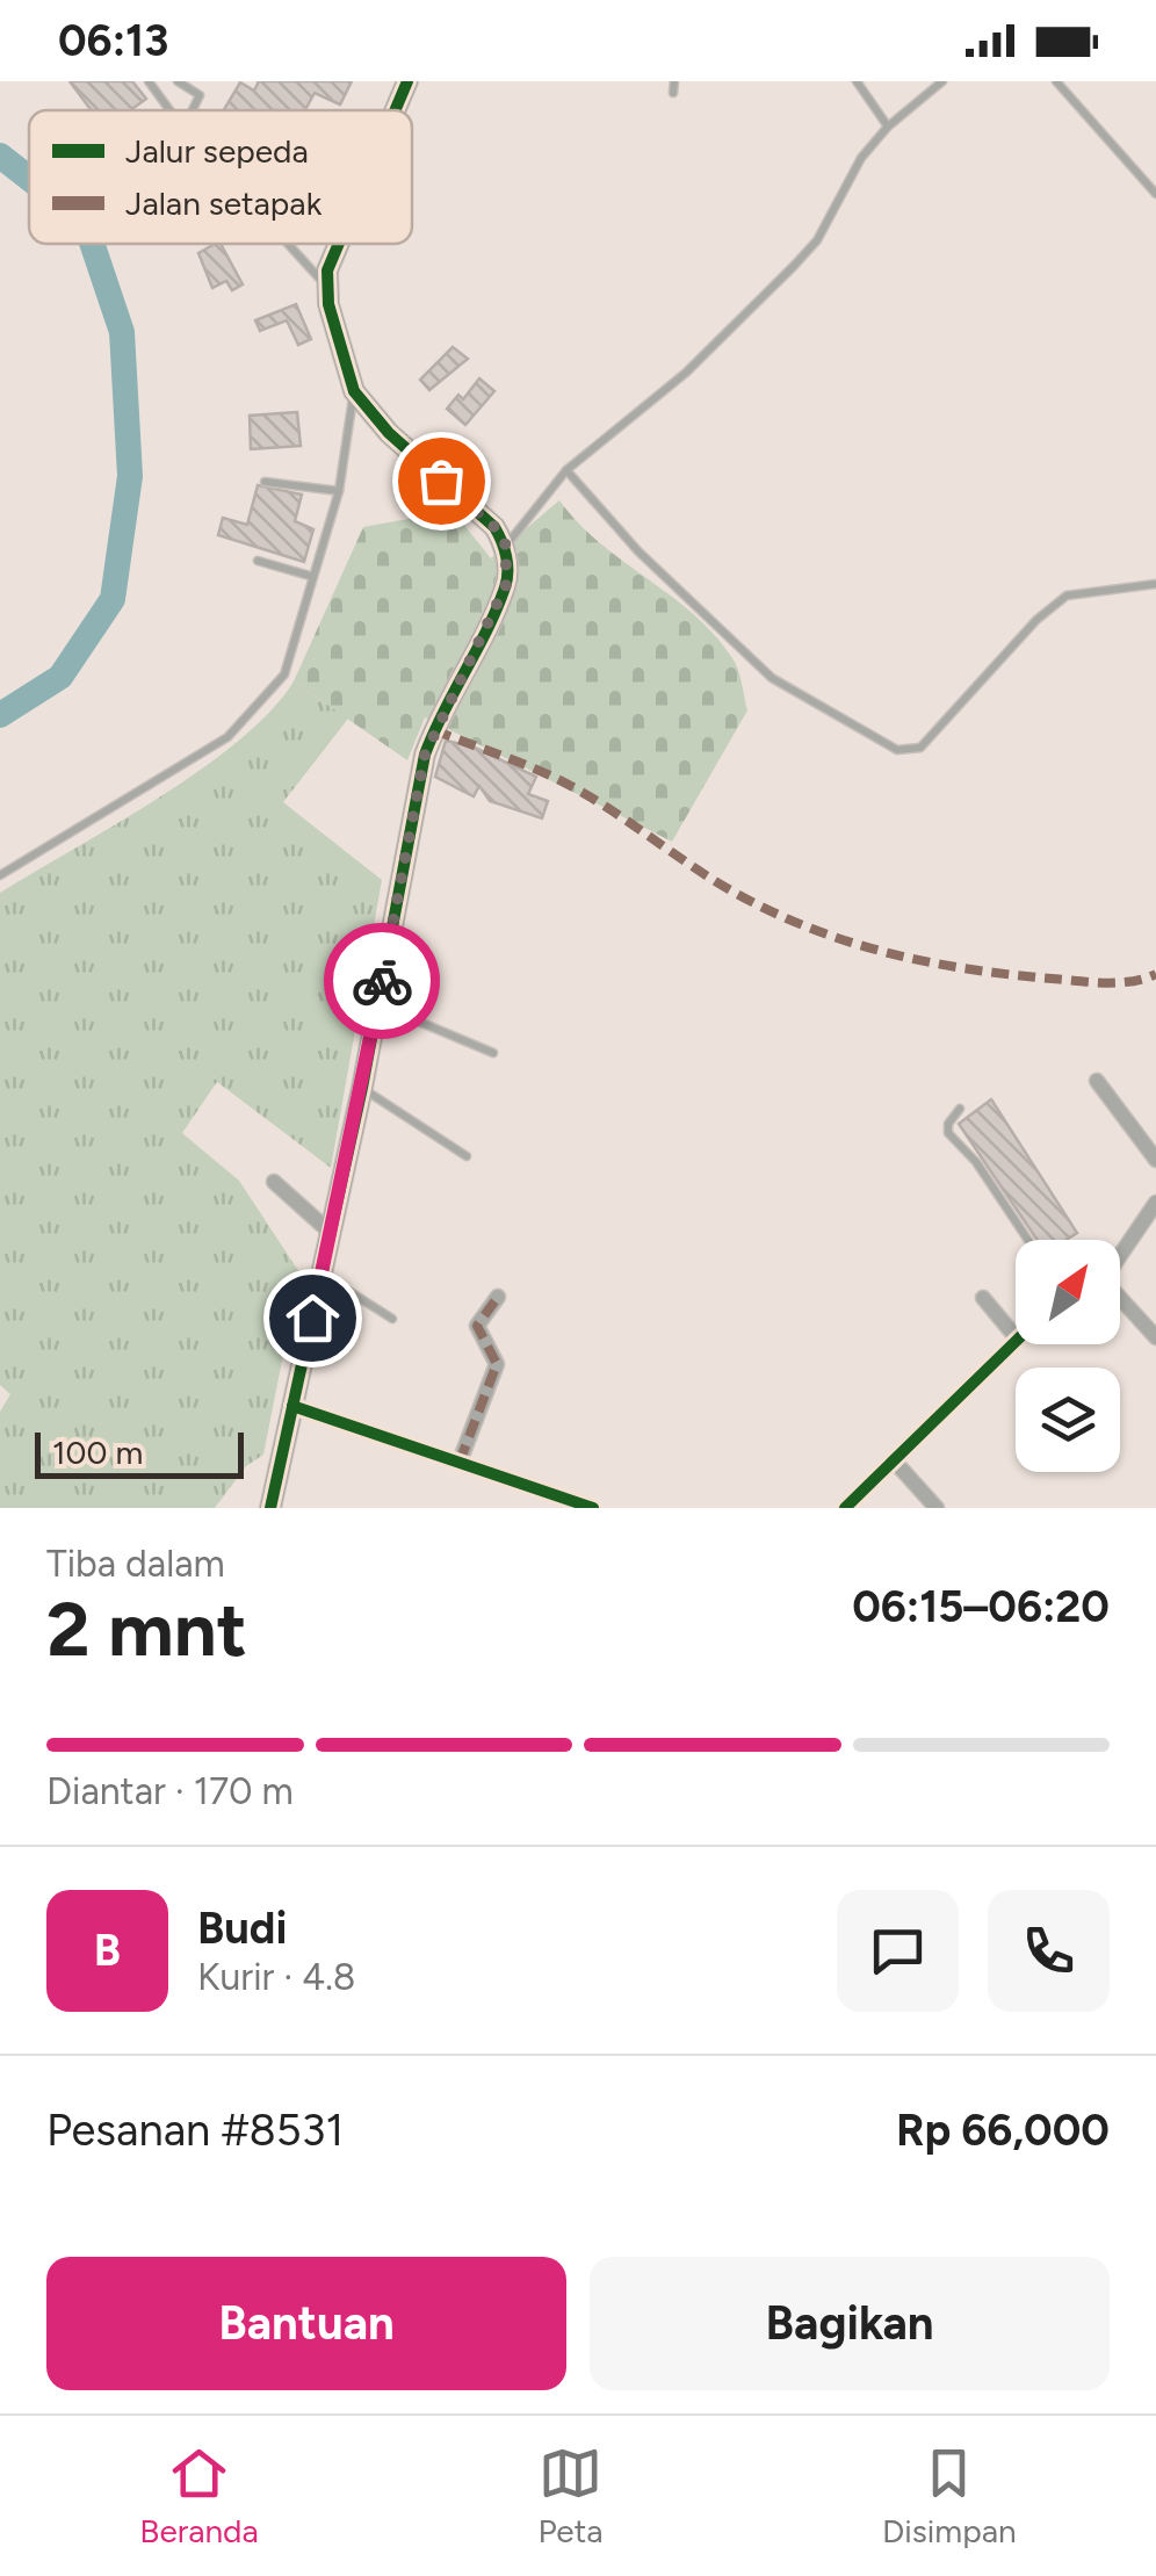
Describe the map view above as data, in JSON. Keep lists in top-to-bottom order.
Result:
{
  "legend": ["Jalur sepeda", "Jalan setapak"],
  "scale_bar": "100 m",
  "north": "top right",
  "page": {
    "status": "06:13",
    "scale": "100 m",
    "heading": ["2 mnt", "Tiba dalam", "06:15–06:20"],
    "panel": [
      "Budi",
      "Kurir · 4.8",
      "Pesanan #8531",
      "Rp 66,000"
    ],
    "bar": "Diantar · 170 m",
    "round": "B",
    "buttons": ["Bantuan", "Bagikan"],
    "tabs": ["Beranda", "Peta", "Disimpan"]
  }
}
